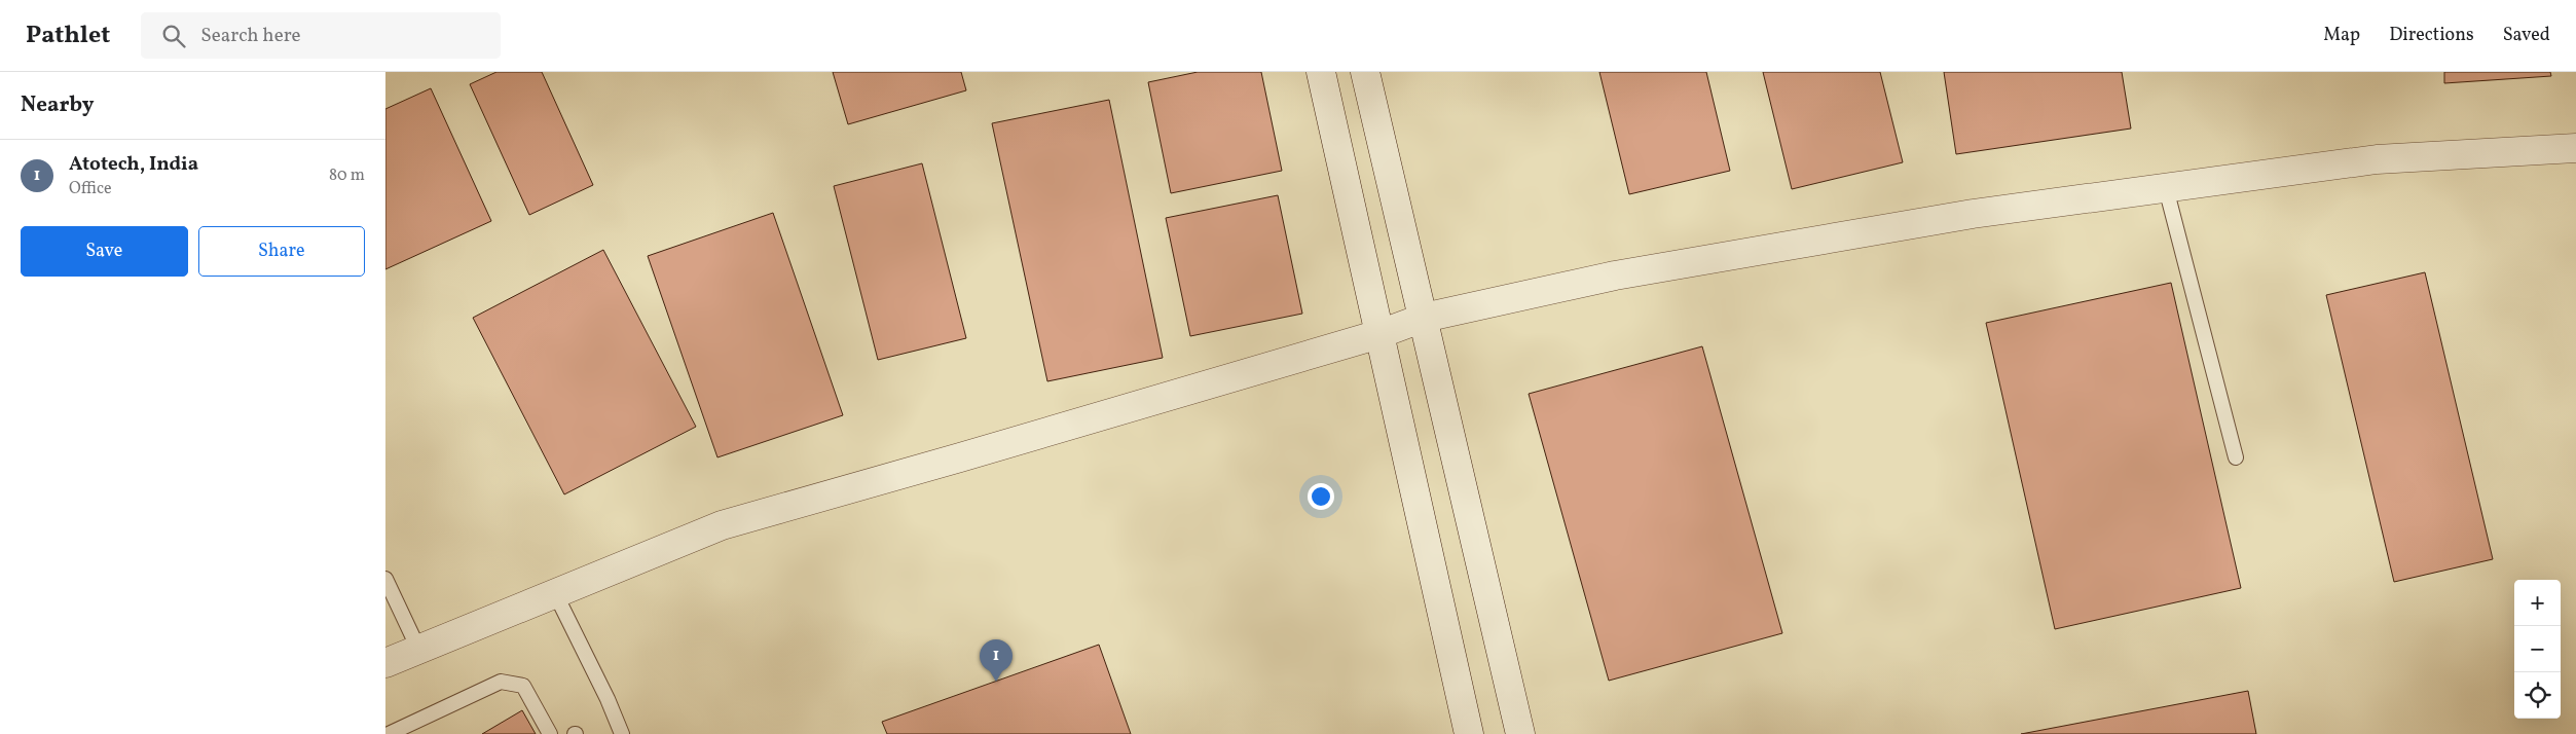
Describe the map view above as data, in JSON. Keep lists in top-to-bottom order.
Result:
{
  "page": {
    "header": "Pathlet",
    "search": "Search here",
    "nav": ["Map", "Directions", "Saved"],
    "heading": "Nearby",
    "list": [
      {
        "mark": "1",
        "name": "Atotech, India",
        "note": "Office",
        "value": "80 m"
      }
    ],
    "buttons": ["Save", "Share"],
    "map_buttons": ["+", "−"],
    "pins": "1"
  }
}
